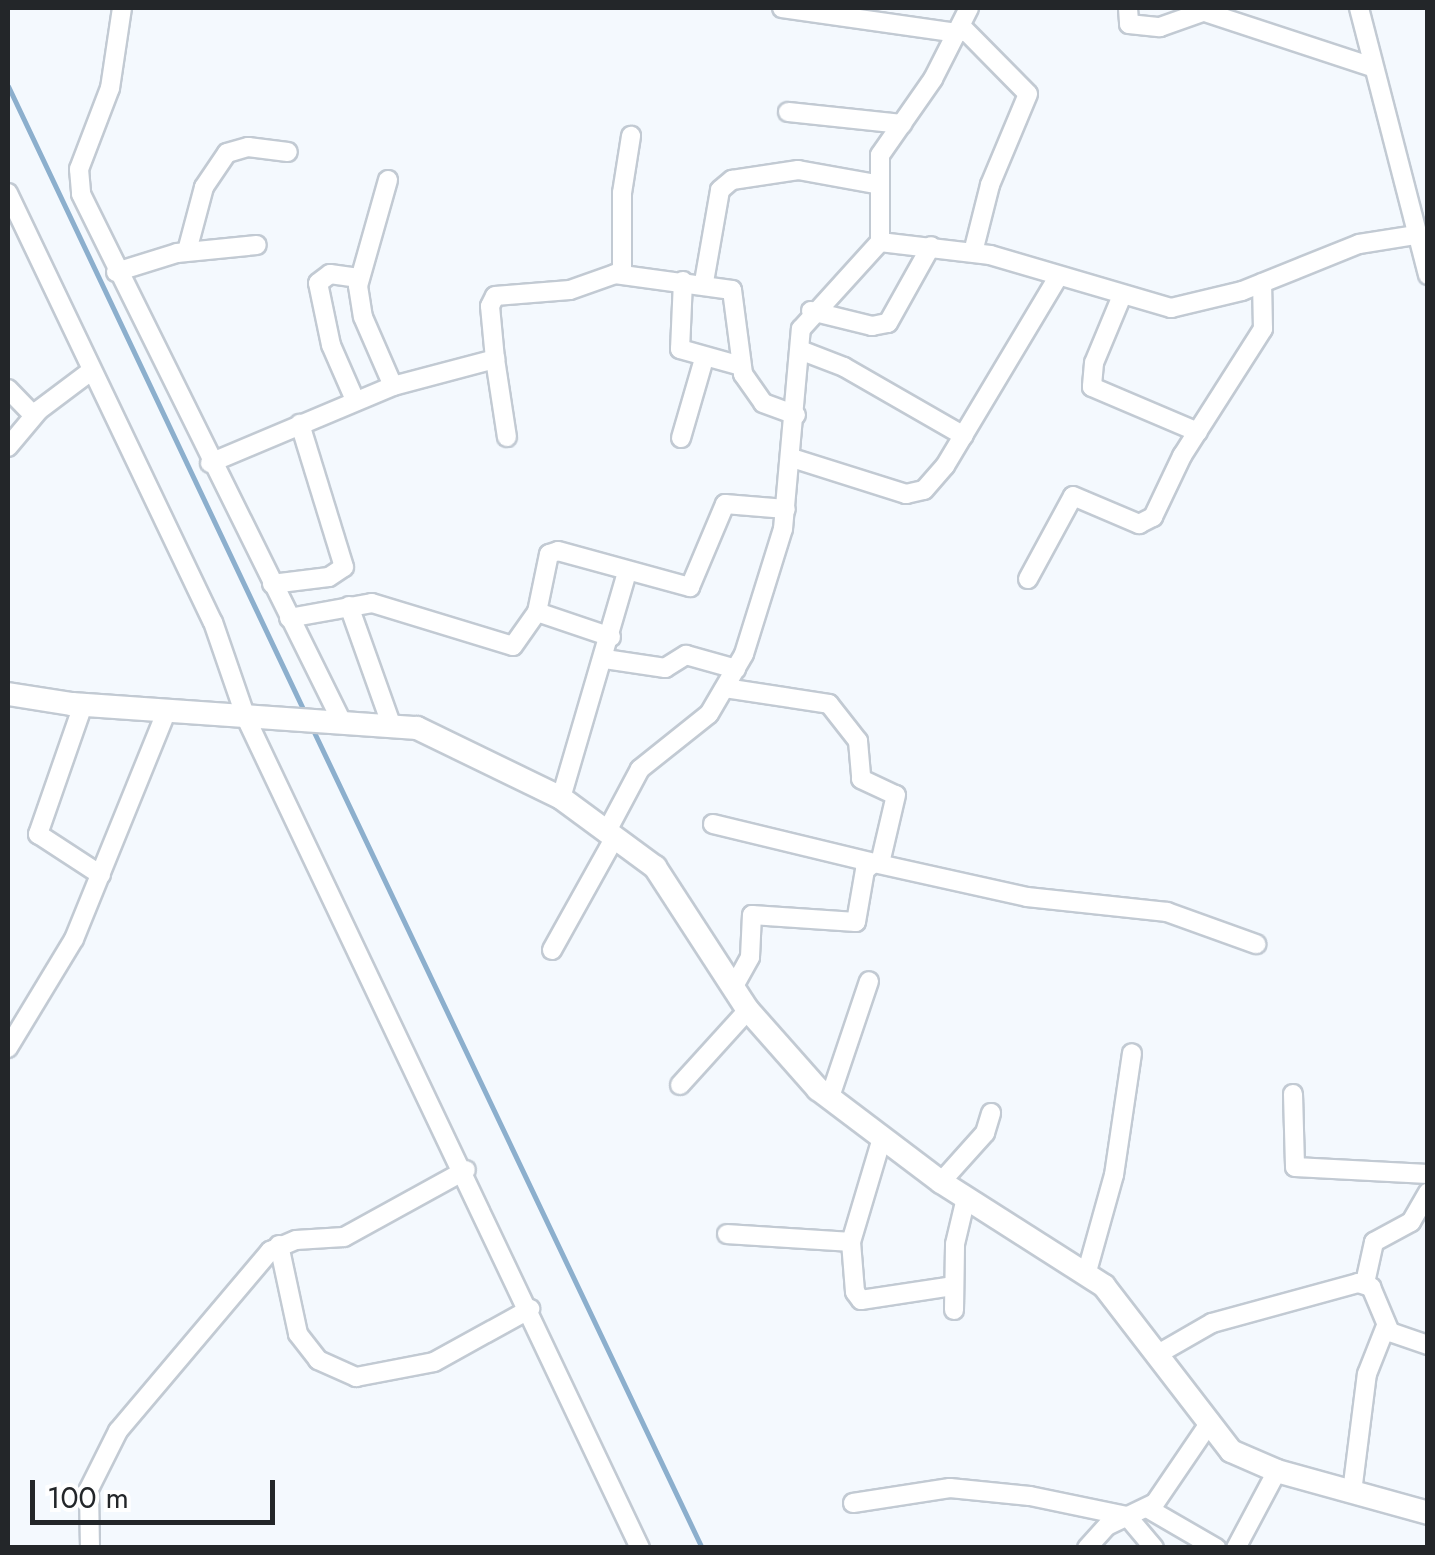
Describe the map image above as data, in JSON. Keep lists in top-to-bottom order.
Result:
{
  "scale_bar": "100 m"
}
